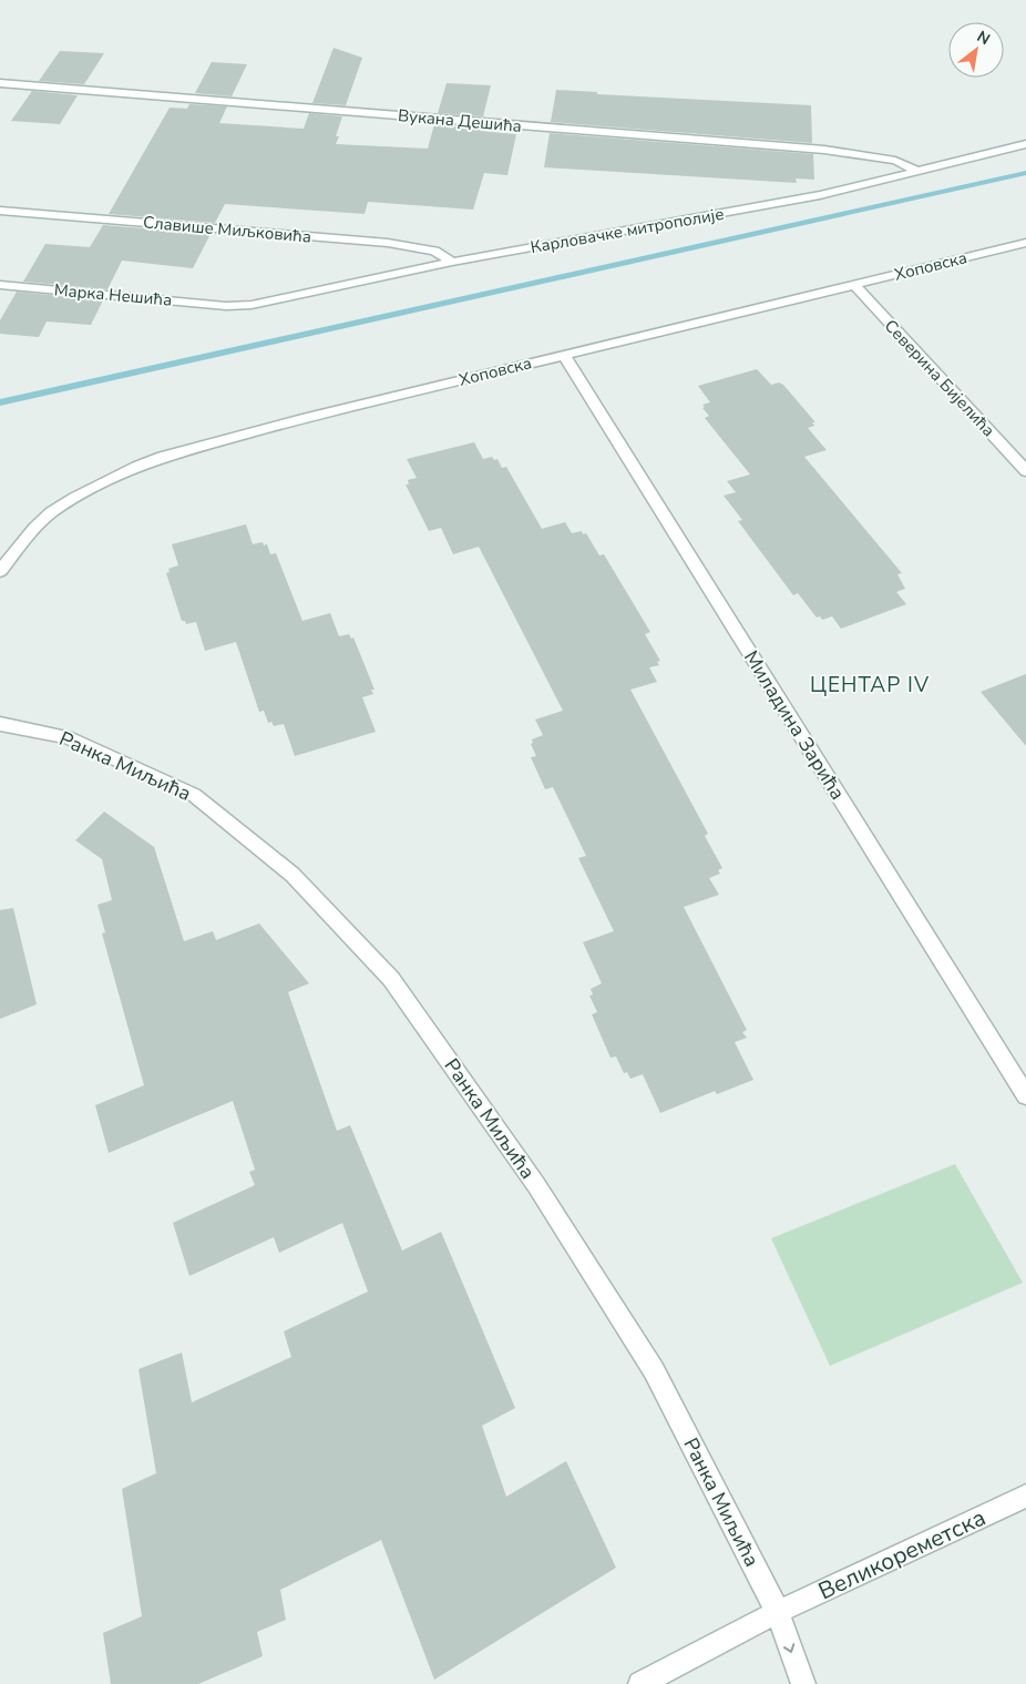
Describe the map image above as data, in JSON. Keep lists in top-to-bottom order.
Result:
{
  "streets": {
    "street": [
      "Вукана Дешића",
      "Славише Миљковића",
      "Карловачке митрополије",
      "Хоповска",
      "Марка Нешића",
      "Северина Бијелића",
      "Миладина Зарића",
      "Ранка Миљића",
      "Великореметска"
    ]
  },
  "crossings": [
    ["Вукана Дешића", "Карловачке митрополије"],
    ["Славише Миљковића", "Карловачке митрополије"],
    ["Карловачке митрополије", "Марка Нешића"],
    ["Хоповска", "Северина Бијелића"],
    ["Хоповска", "Миладина Зарића"],
    ["Ранка Миљића", "Великореметска"]
  ],
  "districts": ["ЦЕНТАР IV"],
  "north": "top right"
}
